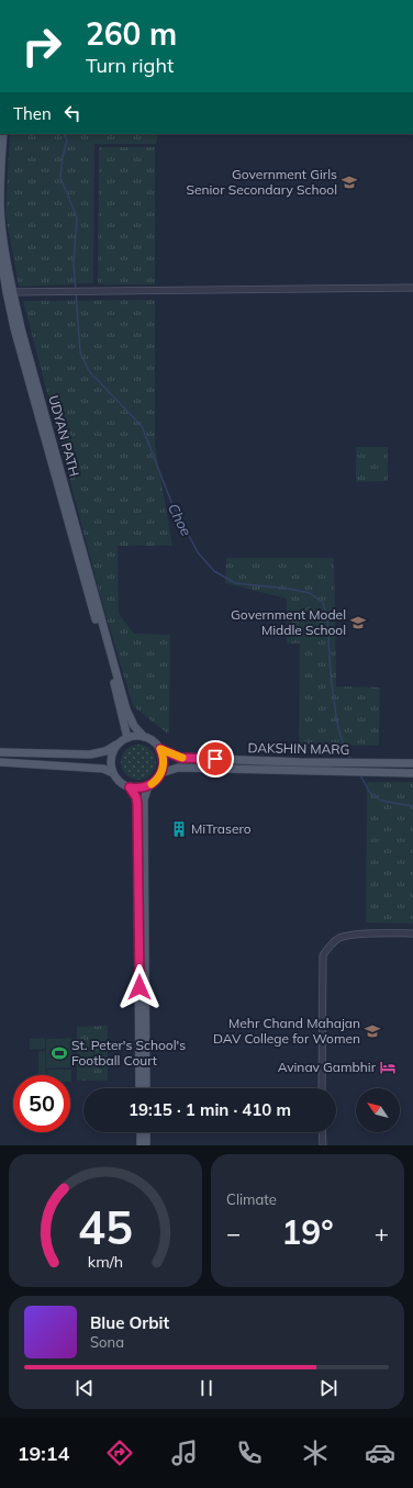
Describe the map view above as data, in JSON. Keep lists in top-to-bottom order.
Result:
{
  "streets": {
    "main road": ["UDYAN PATH", "DAKSHIN MARG"]
  },
  "crossings": [
    ["UDYAN PATH", "DAKSHIN MARG"]
  ],
  "water": ["Choe"],
  "places": {
    "school or university": ["Government Girls Senior Secondary School", "Government Model Middle School", "Mehr Chand Mahajan DAV College for Women"],
    "building": ["MiTrasero"],
    "sports": ["St. Peter's School's Football Court"],
    "hotel": ["Avinav Gambhir"]
  },
  "north": "top left",
  "page": {
    "turn": ["260 m", "Turn right"],
    "then": "Then",
    "limit": "50",
    "trip": "19:15 · 1 min · 410 m",
    "tile": "Climate",
    "heat": ["−", "19°", "+"],
    "song": ["Blue Orbit", "Sona"],
    "tabs": "19:14",
    "gauge": ["45", "km/h"]
  }
}
